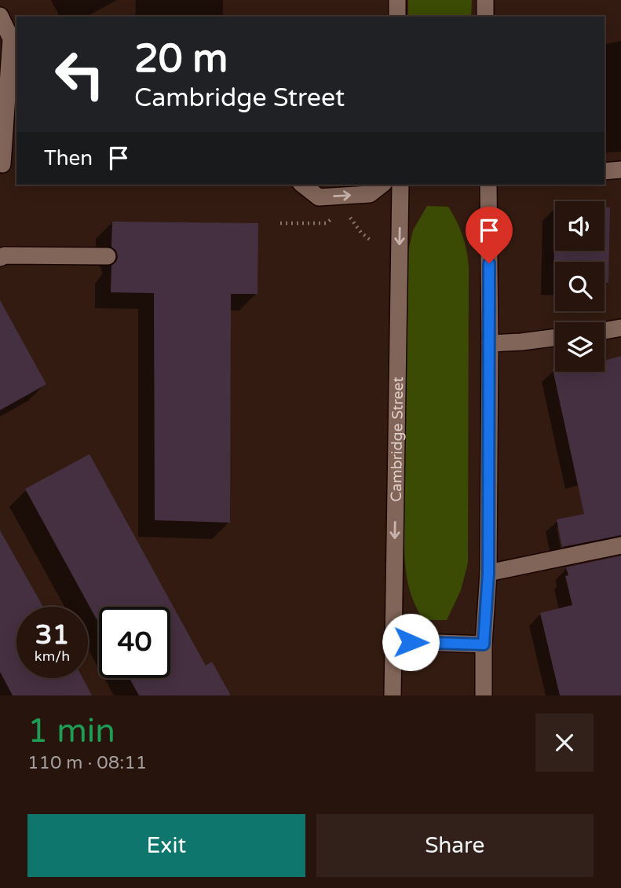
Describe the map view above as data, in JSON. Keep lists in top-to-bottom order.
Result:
{
  "streets": {
    "street": ["Cambridge Street"]
  },
  "page": {
    "turn": ["20 m", "Cambridge Street"],
    "then": "Then",
    "speed": "31 km/h",
    "limit": "40",
    "heading": ["1 min", "110 m · 08:11"],
    "buttons": ["Exit", "Share"]
  }
}
